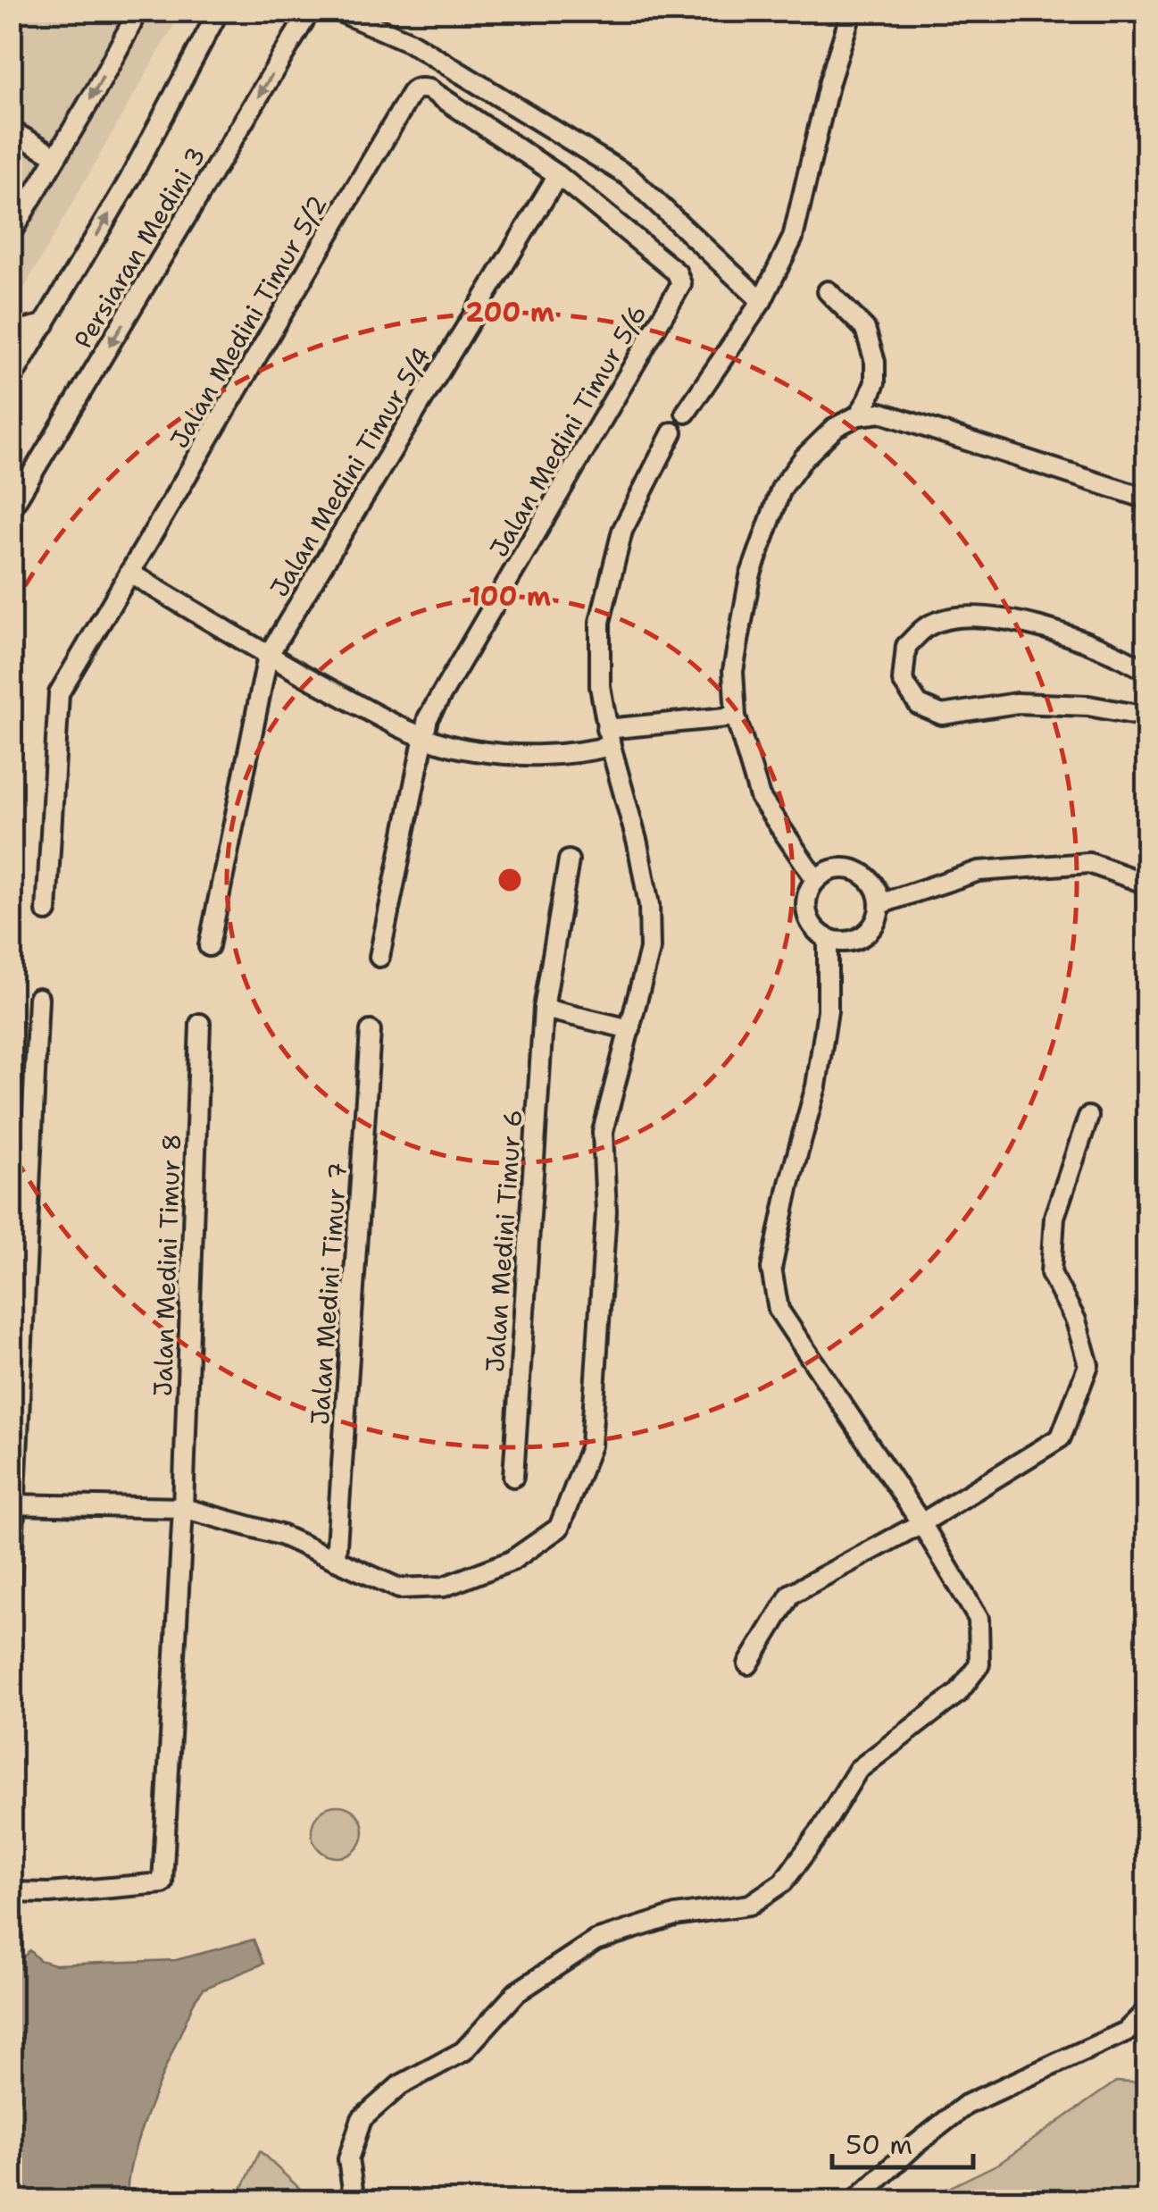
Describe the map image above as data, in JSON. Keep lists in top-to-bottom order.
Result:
{
  "streets": {
    "street": [
      "Persiaran Medini 3",
      "Jalan Medini Timur 5/2",
      "Jalan Medini Timur 5/6",
      "Jalan Medini Timur 5/4",
      "Jalan Medini Timur 6",
      "Jalan Medini Timur 8",
      "Jalan Medini Timur 7"
    ]
  },
  "crossings": [
    ["Jalan Medini Timur 5/2", "Jalan Medini Timur 5/6"],
    ["Jalan Medini Timur 5/2", "Jalan Medini Timur 5/4"],
    ["Jalan Medini Timur 5/6", "Jalan Medini Timur 5/4"]
  ],
  "scale_bar": "50 m",
  "rings": ["200 m", "100 m"]
}
